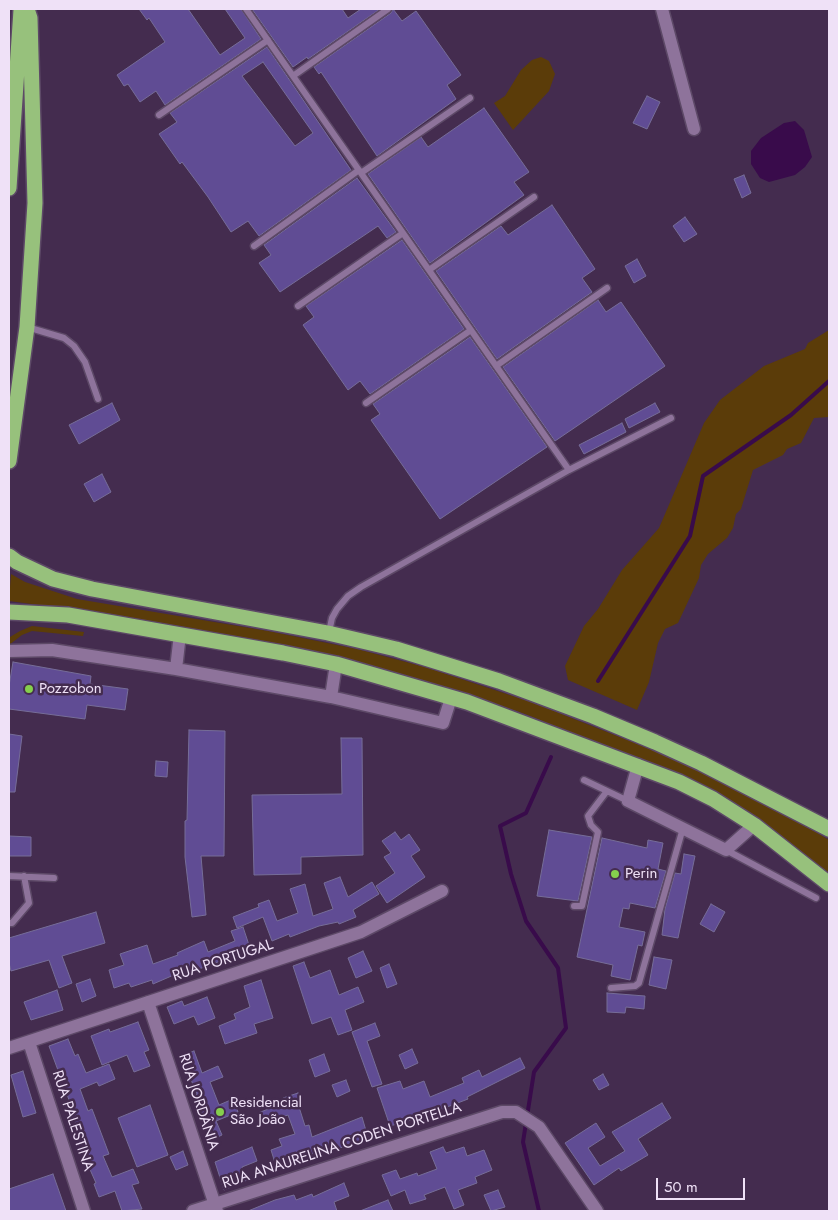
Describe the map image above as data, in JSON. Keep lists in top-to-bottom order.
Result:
{
  "streets": {
    "street": [
      "RUA PORTUGAL",
      "RUA JORDÂNIA",
      "RUA PALESTINA",
      "RUA ANAURELINA CODEN PORTELLA"
    ]
  },
  "crossings": [
    ["RUA PORTUGAL", "RUA JORDÂNIA"],
    ["RUA PORTUGAL", "RUA PALESTINA"],
    ["RUA JORDÂNIA", "RUA ANAURELINA CODEN PORTELLA"]
  ],
  "places": ["Pozzobon", "Perin", "Residencial São João"],
  "scale_bar": "50 m"
}
